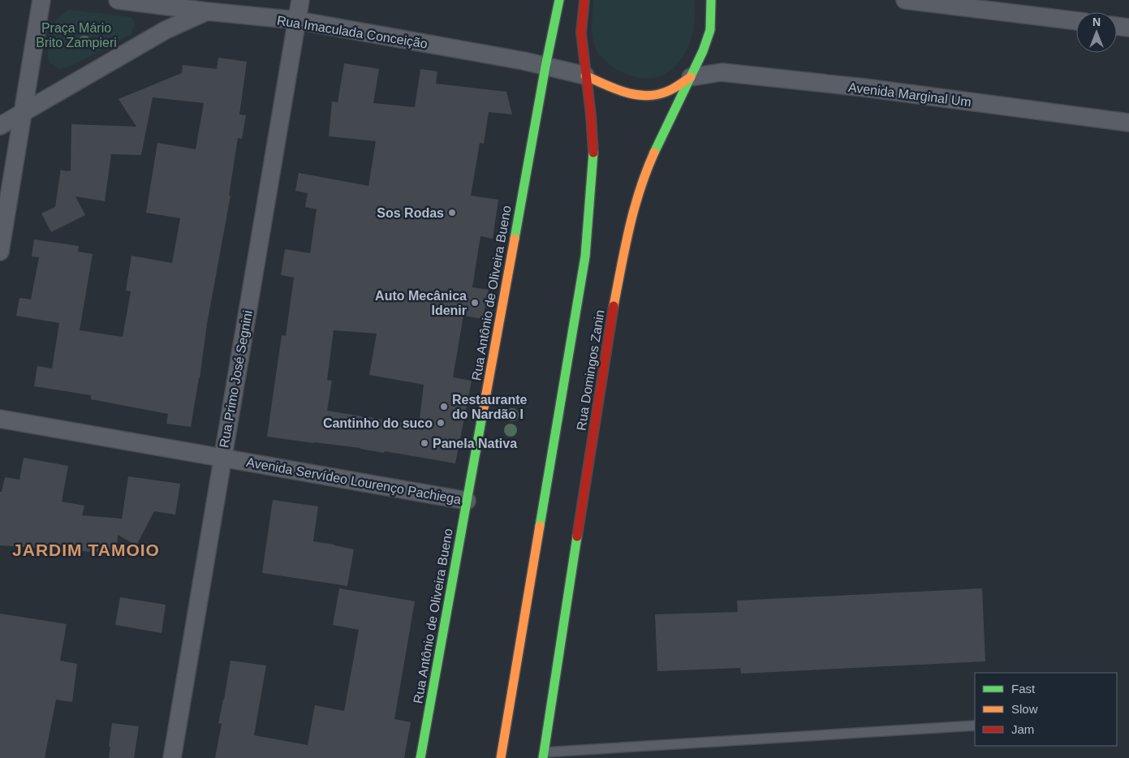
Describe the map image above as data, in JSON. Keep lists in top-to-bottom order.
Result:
{
  "streets": {
    "main road": ["Rua Antônio de Oliveira Bueno", "Rua Domingos Zanin"],
    "street": [
      "Rua Imaculada Conceição",
      "Avenida Marginal Um",
      "Rua Primo José Segnini",
      "Avenida Servídeo Lourenço Pachiega"
    ]
  },
  "crossings": [
    ["Rua Imaculada Conceição", "Rua Antônio de Oliveira Bueno"],
    ["Rua Imaculada Conceição", "Rua Domingos Zanin"],
    ["Rua Imaculada Conceição", "Rua Primo José Segnini"],
    ["Avenida Marginal Um", "Rua Domingos Zanin"],
    ["Rua Antônio de Oliveira Bueno", "Avenida Servídeo Lourenço Pachiega"],
    ["Rua Primo José Segnini", "Avenida Servídeo Lourenço Pachiega"]
  ],
  "districts": ["JARDIM TAMOIO"],
  "parks": ["Praça Mário Brito Zampieri"],
  "places": [
    "Sos Rodas",
    "Auto Mecânica Idenir",
    "Restaurante do Nardão I",
    "Cantinho do suco",
    "Panela Nativa"
  ],
  "legend": ["Fast", "Slow", "Jam"],
  "north": "top"
}
